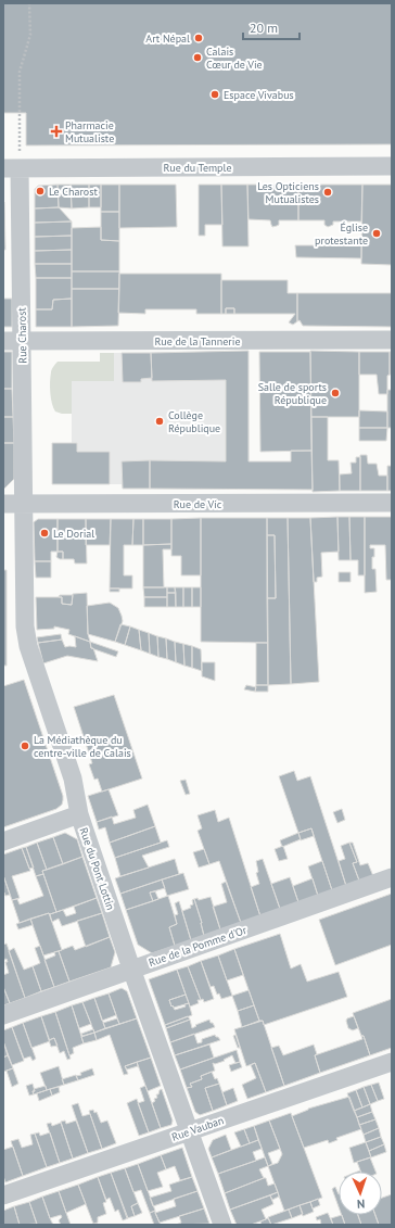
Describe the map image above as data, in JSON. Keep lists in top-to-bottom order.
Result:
{
  "streets": {
    "street": [
      "Rue du Temple",
      "Rue Charost",
      "Rue de la Tannerie",
      "Rue de Vic",
      "Rue du Pont Lottin",
      "Rue de la Pomme d'Or",
      "Rue Vauban"
    ]
  },
  "crossings": [
    ["Rue du Temple", "Rue Charost"],
    ["Rue Charost", "Rue de la Tannerie"],
    ["Rue Charost", "Rue de Vic"],
    ["Rue Charost", "Rue du Pont Lottin"],
    ["Rue de Vic", "Rue du Pont Lottin"],
    ["Rue du Pont Lottin", "Rue de la Pomme d'Or"],
    ["Rue du Pont Lottin", "Rue Vauban"]
  ],
  "places": {
    "other": [
      "Art Népal",
      "Calais Cœur de Vie",
      "Espace Vivabus",
      "Le Charost",
      "Les Opticiens Mutualistes",
      "Église protestante",
      "Salle de sports République",
      "Collège République",
      "Le Dorial",
      "La Médiathèque du centre-ville de Calais"
    ],
    "health": ["Pharmacie Mutualiste"]
  },
  "scale_bar": "20 m",
  "north": "bottom"
}
